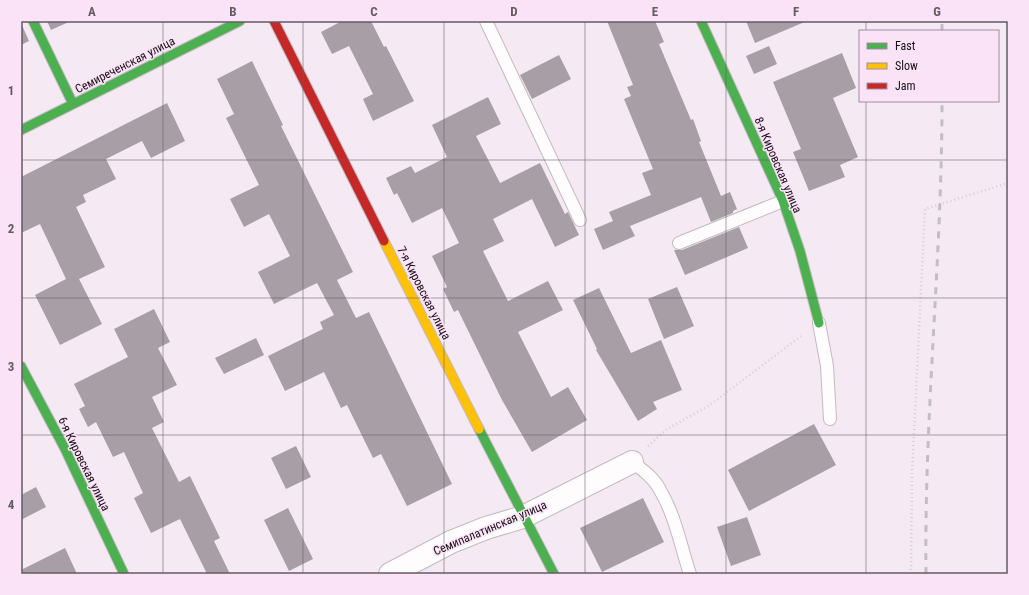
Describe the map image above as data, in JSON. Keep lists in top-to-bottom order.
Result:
{
  "streets": {
    "street": [
      "Семиреченская улица",
      "8-я Кировская улица",
      "7-я Кировская улица",
      "6-я Кировская улица",
      "Семипалатинская улица"
    ]
  },
  "crossings": [
    ["7-я Кировская улица", "Семипалатинская улица"]
  ],
  "legend": ["Fast", "Slow", "Jam"],
  "grid": {
    "columns": [
      "A",
      "B",
      "C",
      "D",
      "E",
      "F",
      "G"
    ],
    "rows": [
      "1",
      "2",
      "3",
      "4"
    ]
  }
}
